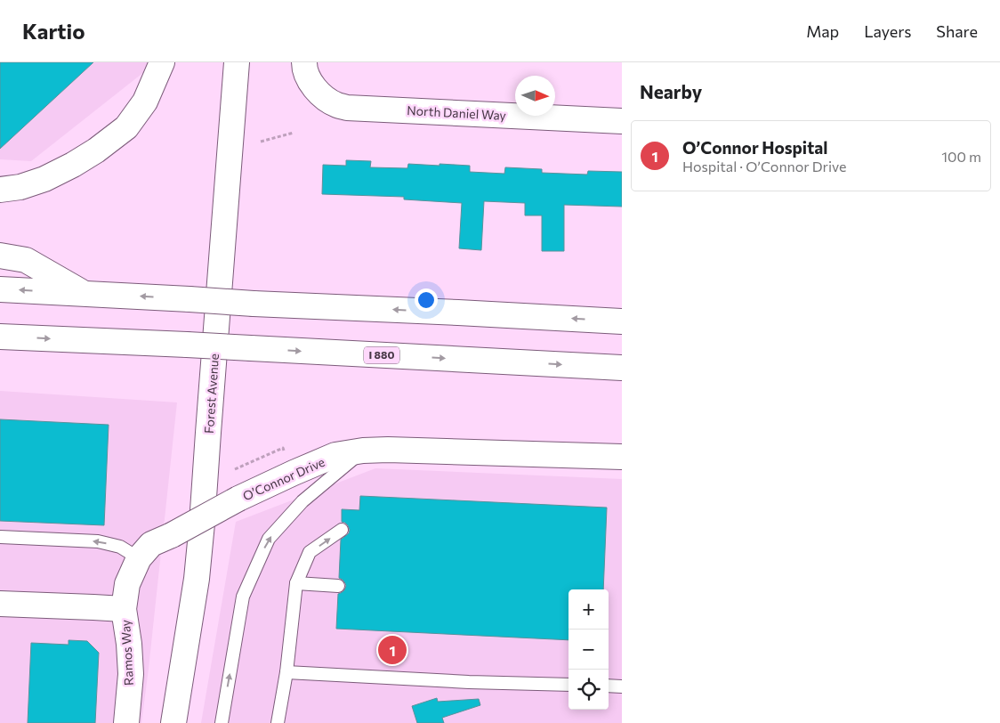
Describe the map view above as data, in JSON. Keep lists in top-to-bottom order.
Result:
{
  "streets": {
    "main road": [
      "North Daniel Way",
      "I 880",
      "Forest Avenue",
      "O’Connor Drive",
      "Ramos Way"
    ]
  },
  "crossings": [
    ["O’Connor Drive", "Ramos Way"]
  ],
  "north": "right",
  "page": {
    "header": "Kartio",
    "nav": ["Map", "Layers", "Share"],
    "heading": "Nearby",
    "list": [
      {
        "mark": "1",
        "name": "O’Connor Hospital",
        "note": "Hospital · O’Connor Drive",
        "value": "100 m"
      }
    ],
    "map_buttons": ["+", "−"],
    "pins": "1"
  }
}
